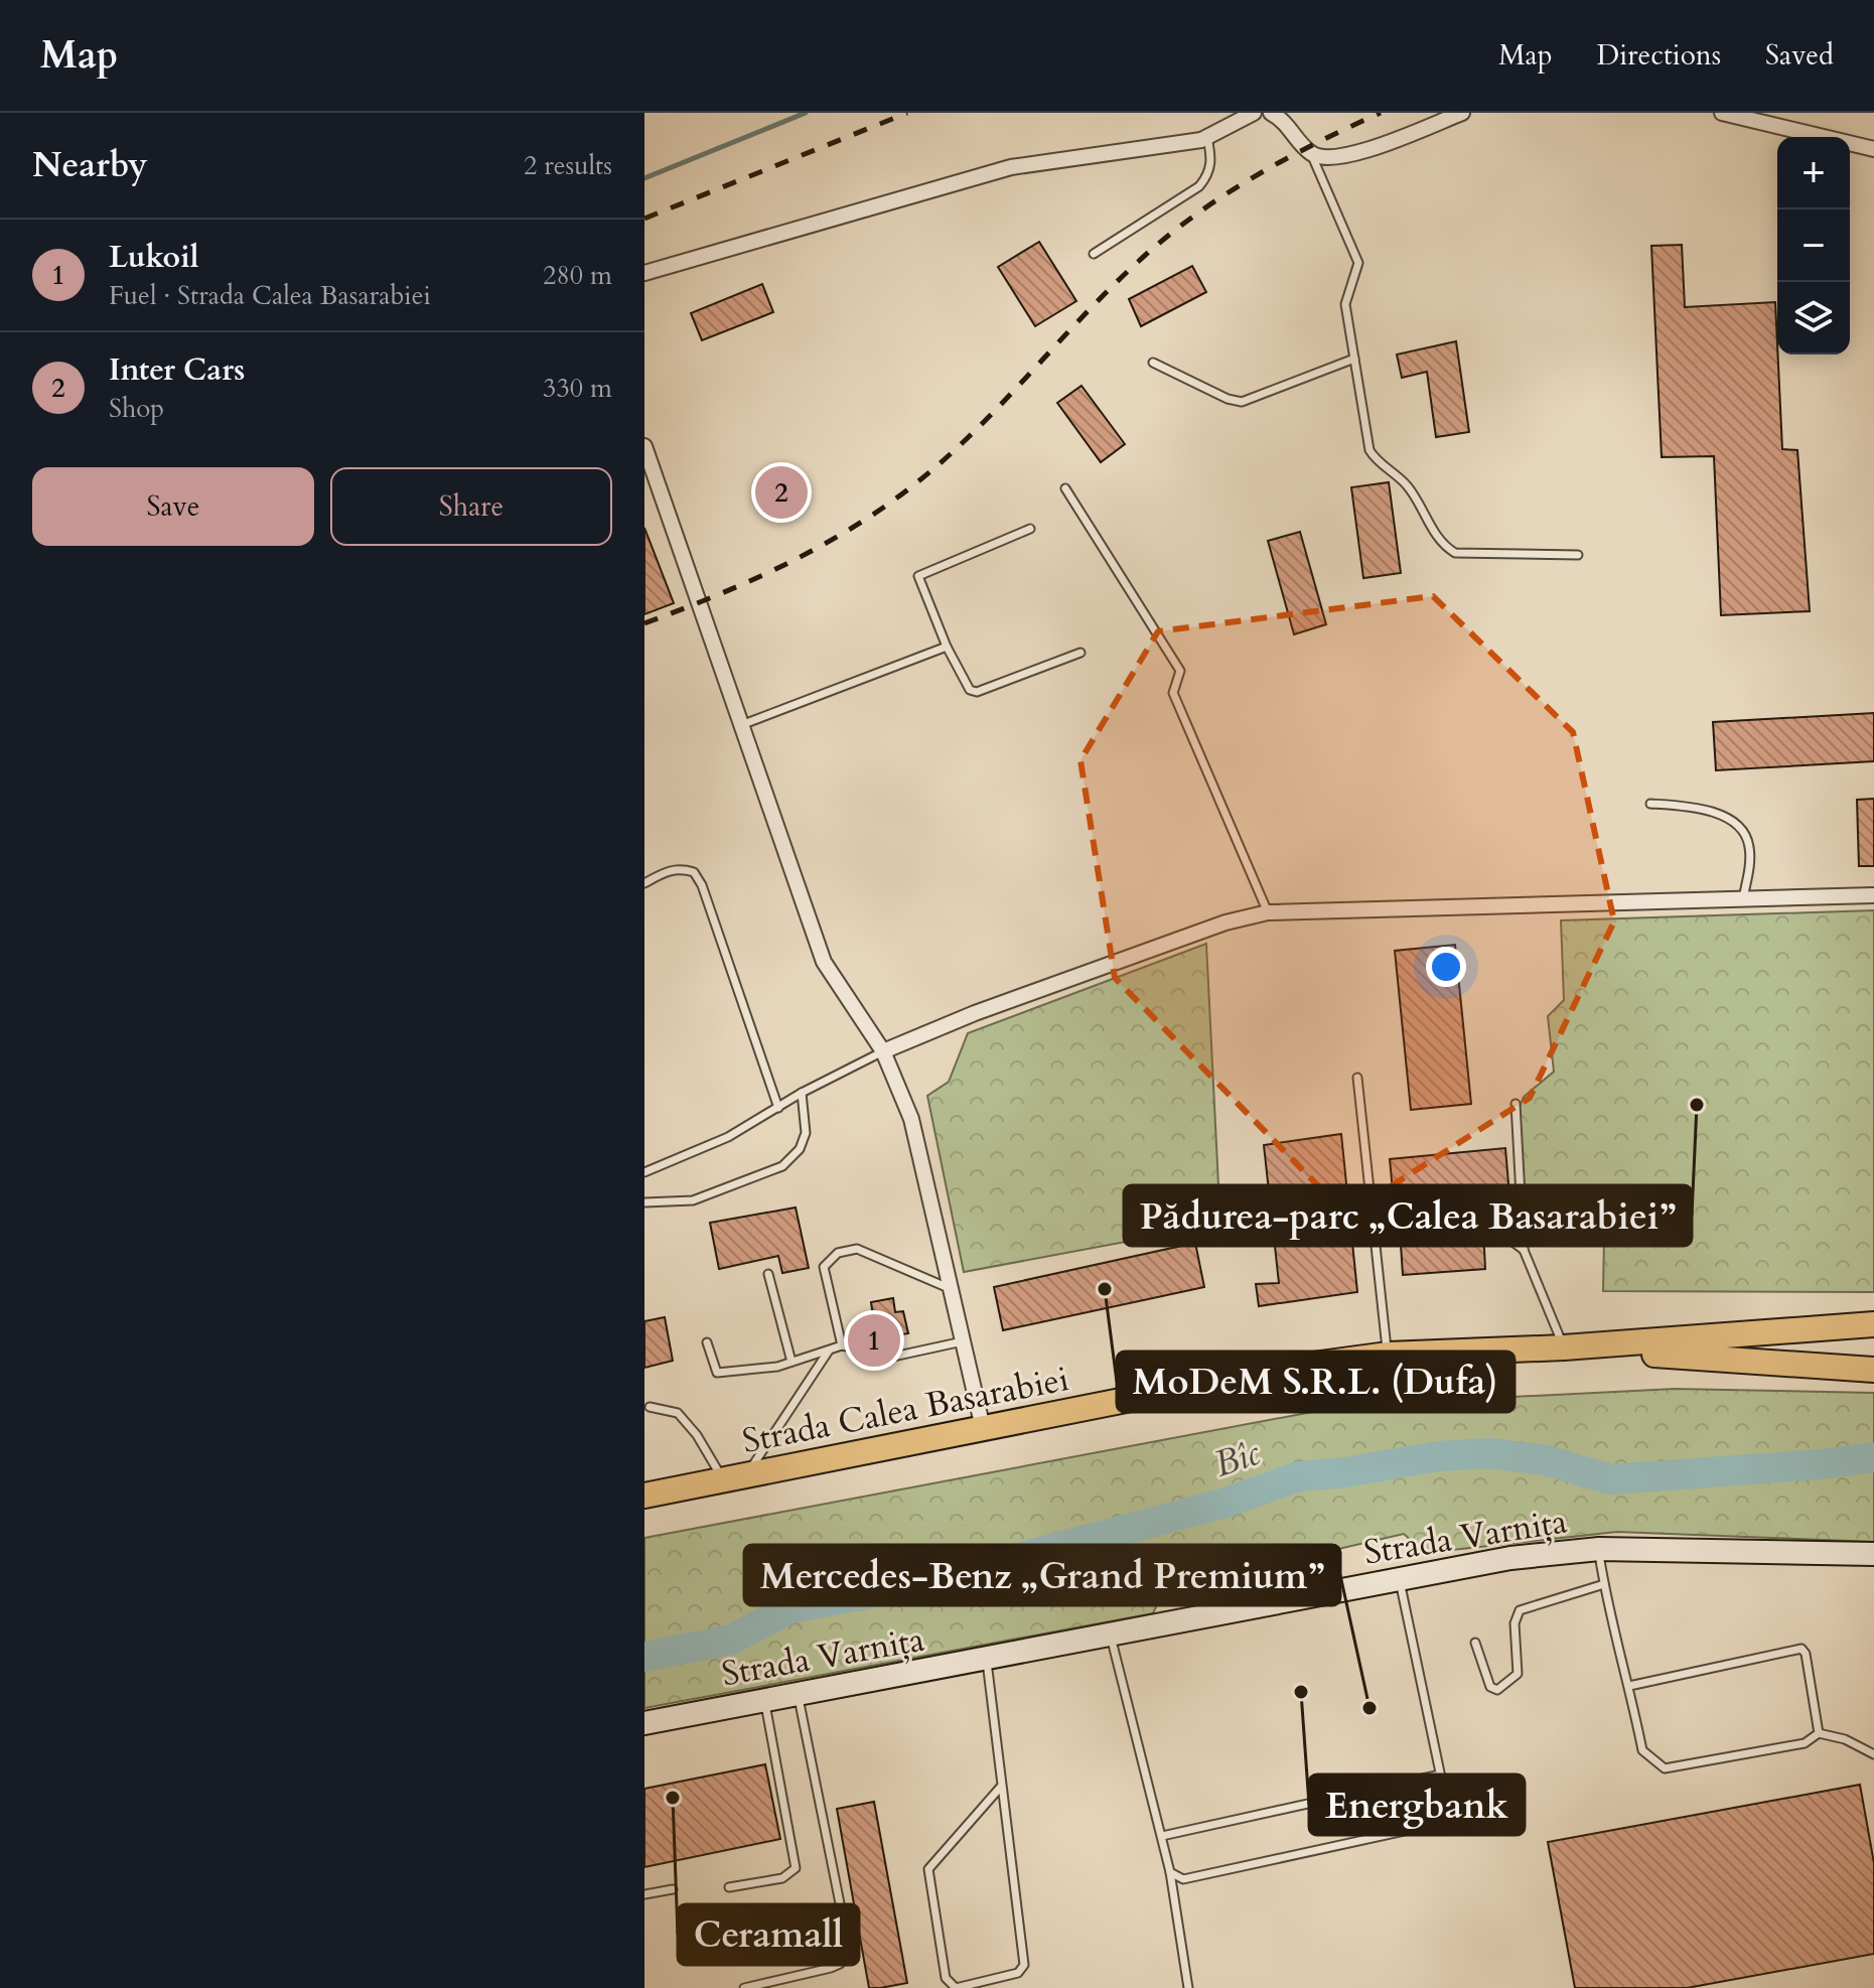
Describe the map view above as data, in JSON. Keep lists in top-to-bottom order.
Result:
{
  "streets": {
    "main road": ["Strada Calea Basarabiei"],
    "street": ["Strada Varnița"]
  },
  "water": ["Bîc"],
  "places": [
    "Pădurea-parc „Calea Basarabiei”",
    "MoDeM S.R.L. (Dufa)",
    "Energbank",
    "Mercedes-Benz „Grand Premium”",
    "Ceramall"
  ],
  "page": {
    "header": "Map",
    "nav": ["Map", "Directions", "Saved"],
    "heading": ["Nearby", "2 results"],
    "map_buttons": ["+", "−"],
    "list": [
      {
        "mark": "1",
        "name": "Lukoil",
        "note": "Fuel · Strada Calea Basarabiei",
        "value": "280 m"
      },
      {
        "mark": "2",
        "name": "Inter Cars",
        "note": "Shop",
        "value": "330 m"
      }
    ],
    "buttons": ["Save", "Share"],
    "pins": ["2", "1"]
  }
}
